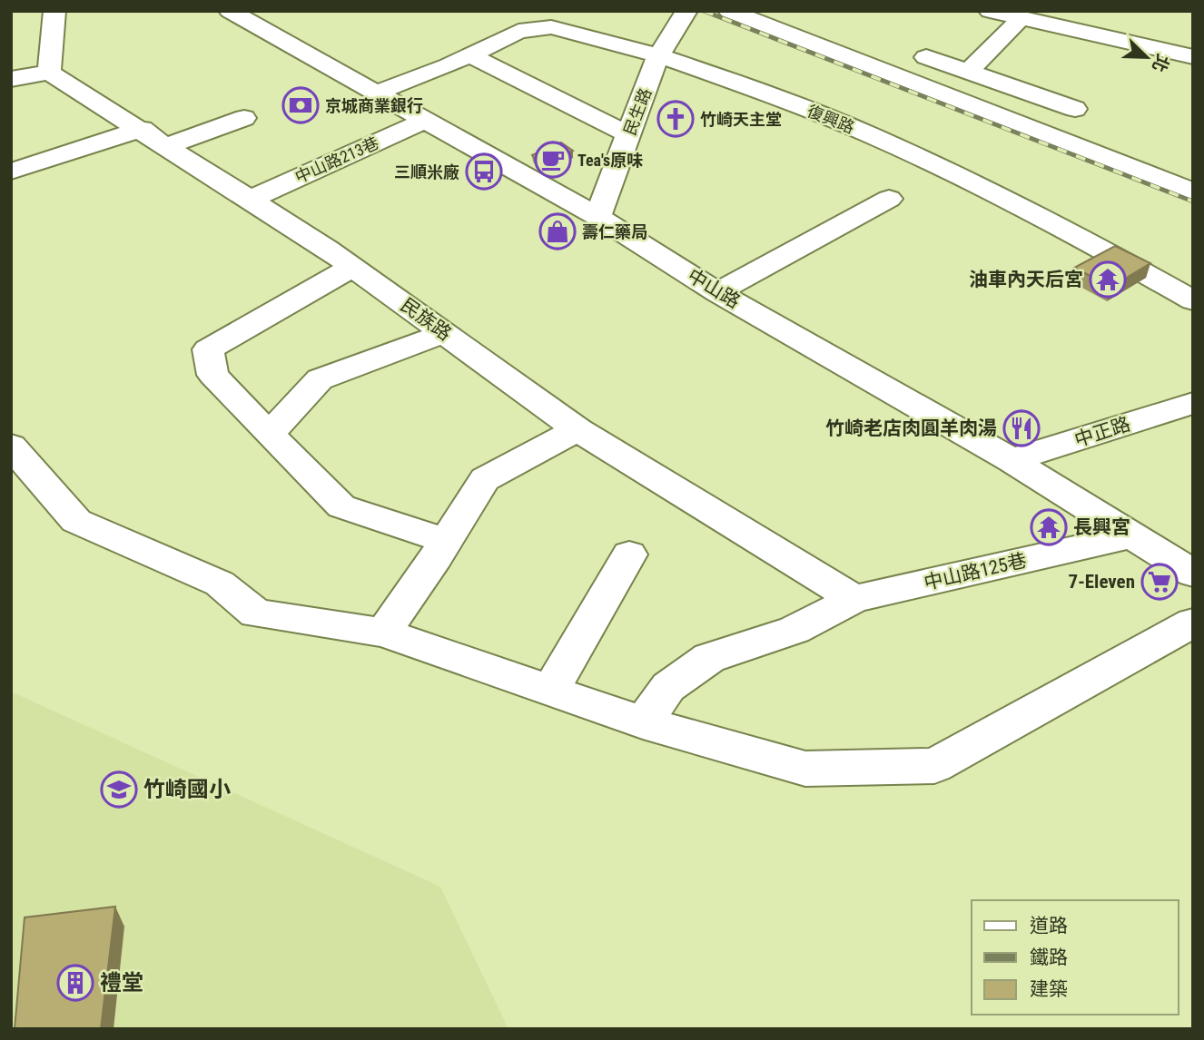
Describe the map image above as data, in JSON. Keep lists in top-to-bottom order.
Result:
{
  "streets": {
    "street": [
      "民生路",
      "復興路",
      "中山路213巷",
      "中山路",
      "民族路",
      "中正路",
      "中山路125巷"
    ]
  },
  "crossings": [
    ["民生路", "復興路"],
    ["民生路", "中山路"],
    ["復興路", "中山路"],
    ["中山路213巷", "中山路"],
    ["中山路213巷", "民族路"],
    ["中山路", "中正路"],
    ["中山路", "中山路125巷"],
    ["民族路", "中山路125巷"]
  ],
  "places": {
    "bank": ["京城商業銀行"],
    "church": ["竹崎天主堂"],
    "cafe": ["Tea's原味"],
    "bus stop": ["三順米廠"],
    "shop": ["壽仁藥局"],
    "temple": ["油車內天后宮", "長興宮"],
    "restaurant": ["竹崎老店肉圓羊肉湯"],
    "supermarket": ["7-Eleven"],
    "school or university": ["竹崎國小"],
    "building": ["禮堂"]
  },
  "legend": ["道路", "鐵路", "建築"],
  "north": "bottom right"
}
